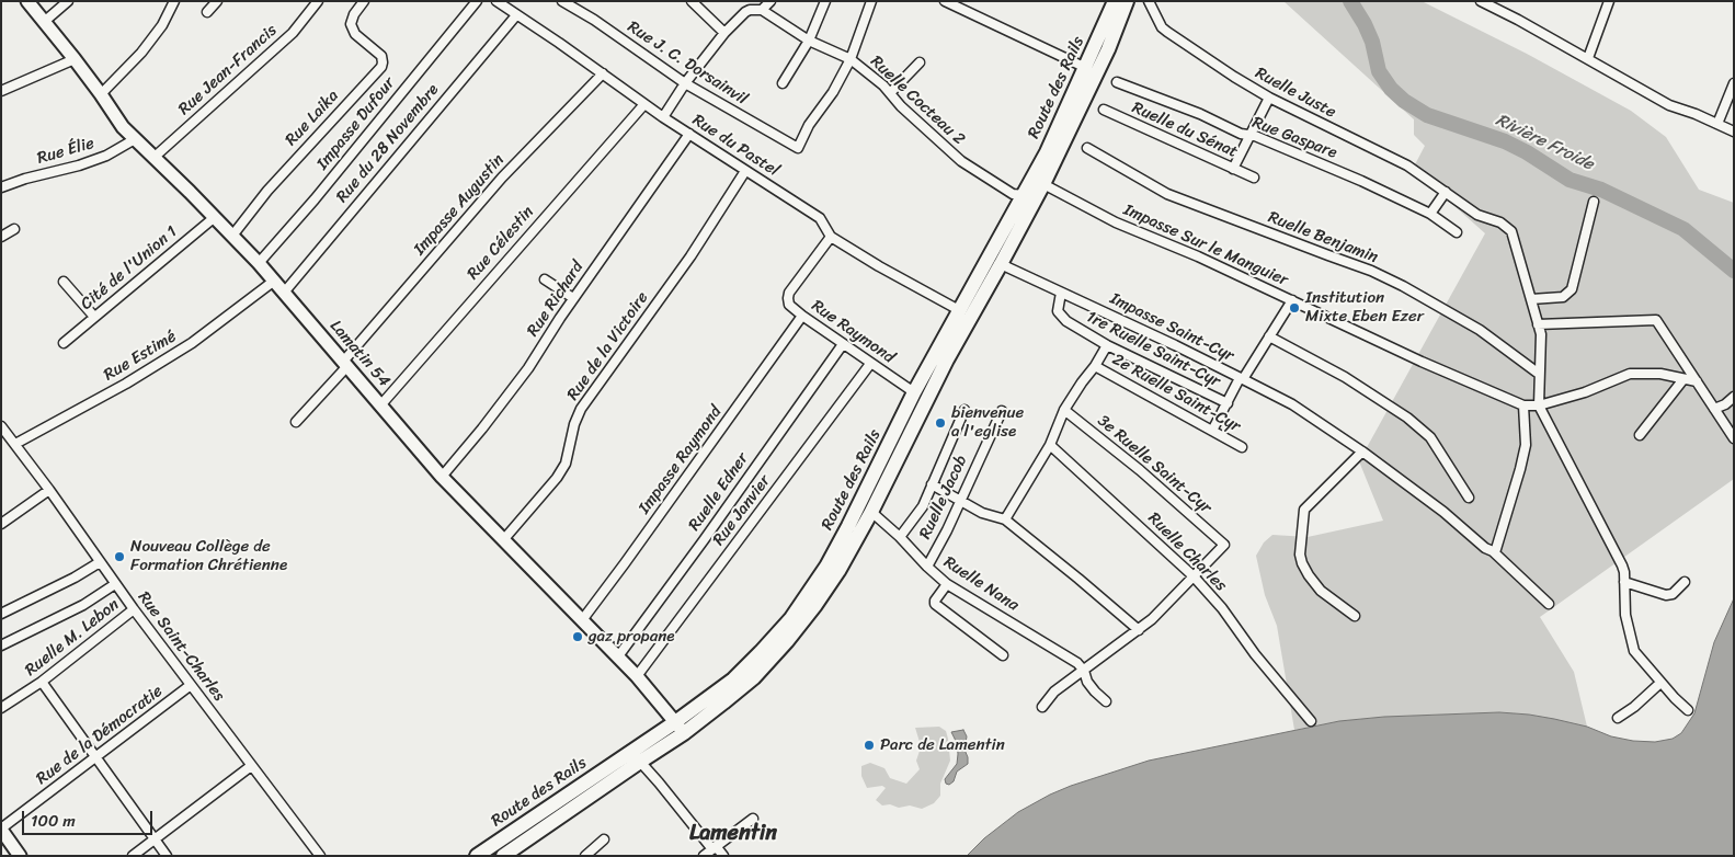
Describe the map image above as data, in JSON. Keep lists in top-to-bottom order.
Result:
{
  "streets": {
    "main road": ["Route des Rails"],
    "street": [
      "Rue J. C. Dorsainvil",
      "Rue Jean-Francis",
      "Ruelle Juste",
      "Ruelle Cocteau 2",
      "Rue Laika",
      "Impasse Dufour",
      "Ruelle du Sénat",
      "Rue Gaspare",
      "Rue du 28 Novembre",
      "Rue du Pastel",
      "Rue Élie",
      "Impasse Augustin",
      "Ruelle Benjamin",
      "Rue Célestin",
      "Impasse Sur le Manguier",
      "Cité de l'Union 1",
      "Rue Richard",
      "Impasse Saint-Cyr",
      "Rue Raymond",
      "Rue de la Victoire",
      "1re Ruelle Saint-Cyr",
      "Lamatin 54",
      "Rue Estimé",
      "2e Ruelle Saint-Cyr",
      "Impasse Raymond",
      "3e Ruelle Saint-Cyr",
      "Ruelle Edner",
      "Ruelle Jacob",
      "Rue Janvier",
      "Ruelle Charles",
      "Ruelle Nana",
      "Ruelle M. Lebon",
      "Rue Saint-Charles",
      "Rue de la Démocratie"
    ]
  },
  "crossings": [
    ["Rue J. C. Dorsainvil", "Ruelle Cocteau 2"],
    ["Rue Jean-Francis", "Lamatin 54"],
    ["Route des Rails", "Ruelle Cocteau 2"],
    ["Route des Rails", "Rue du Pastel"],
    ["Route des Rails", "Impasse Sur le Manguier"],
    ["Route des Rails", "Impasse Saint-Cyr"],
    ["Route des Rails", "Rue Raymond"],
    ["Route des Rails", "Lamatin 54"],
    ["Route des Rails", "Ruelle Nana"],
    ["Ruelle Juste", "Ruelle Benjamin"],
    ["Ruelle Juste", "Impasse Sur le Manguier"],
    ["Rue Laika", "Lamatin 54"],
    ["Impasse Dufour", "Lamatin 54"],
    ["Rue du 28 Novembre", "Rue du Pastel"],
    ["Rue du 28 Novembre", "Lamatin 54"],
    ["Rue du Pastel", "Impasse Augustin"],
    ["Rue du Pastel", "Rue Célestin"],
    ["Rue du Pastel", "Rue Richard"],
    ["Rue du Pastel", "Rue Raymond"],
    ["Rue du Pastel", "Rue de la Victoire"],
    ["Rue Élie", "Lamatin 54"],
    ["Impasse Augustin", "Lamatin 54"],
    ["Rue Célestin", "Lamatin 54"],
    ["Impasse Sur le Manguier", "Impasse Saint-Cyr"],
    ["Cité de l'Union 1", "Lamatin 54"],
    ["Rue Richard", "Lamatin 54"],
    ["Impasse Saint-Cyr", "1re Ruelle Saint-Cyr"],
    ["Rue Raymond", "Impasse Raymond"],
    ["Rue Raymond", "Ruelle Edner"],
    ["Rue Raymond", "Rue Janvier"],
    ["Rue de la Victoire", "Lamatin 54"],
    ["Lamatin 54", "Rue Estimé"],
    ["Lamatin 54", "Impasse Raymond"],
    ["Lamatin 54", "Ruelle Edner"],
    ["Lamatin 54", "Rue Janvier"],
    ["Rue Estimé", "Rue Saint-Charles"],
    ["3e Ruelle Saint-Cyr", "Ruelle Charles"],
    ["Ruelle Jacob", "Ruelle Nana"],
    ["Ruelle M. Lebon", "Rue Saint-Charles"],
    ["Rue Saint-Charles", "Rue de la Démocratie"]
  ],
  "districts": ["Lamentin"],
  "water": ["Rivière Froide"],
  "places": [
    "Institution Mixte Eben Ezer",
    "bienvenue a l'eglise",
    "Nouveau Collège de Formation Chrétienne",
    "gaz propane",
    "Parc de Lamentin"
  ],
  "scale_bar": "100 m"
}
